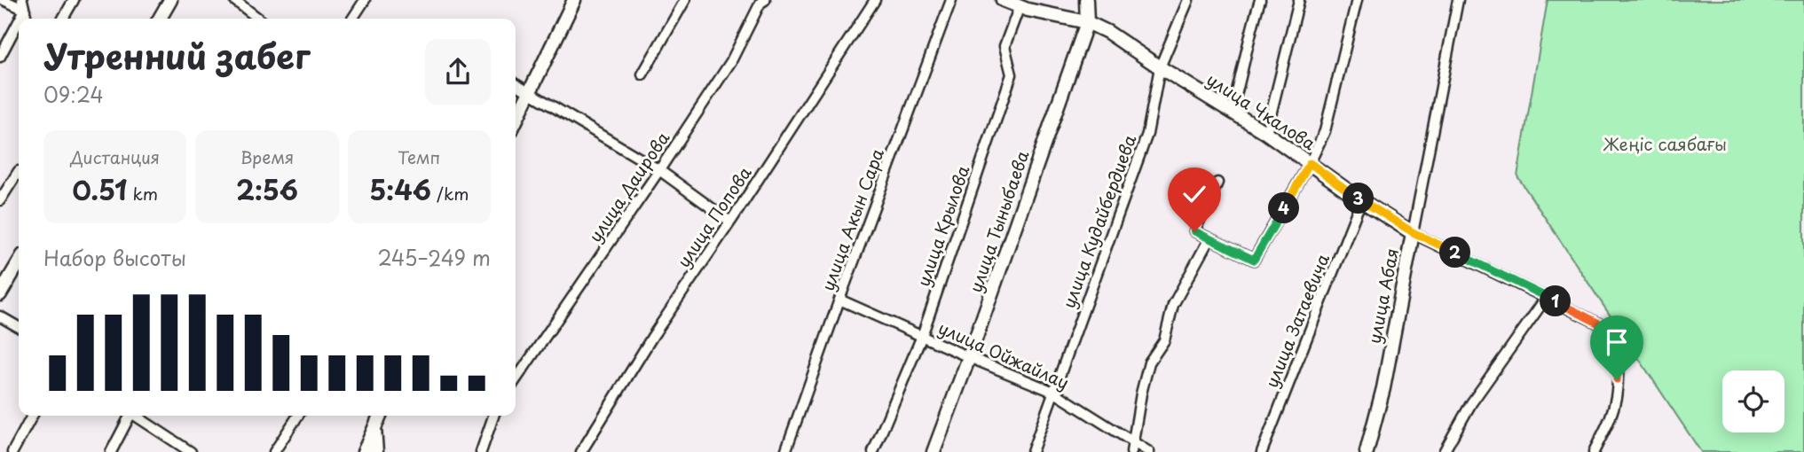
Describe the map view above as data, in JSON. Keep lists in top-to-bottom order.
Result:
{
  "streets": {
    "street": [
      "улица Чкалова",
      "улица Даирова",
      "улица Попова",
      "улица Акын Сара",
      "улица Тыныбаева",
      "улица Кудайбердиева",
      "улица Крылова",
      "улица Абая",
      "улица Затаевича",
      "улица Ойжайлау"
    ]
  },
  "crossings": [
    ["улица Чкалова", "улица Тыныбаева"],
    ["улица Чкалова", "улица Кудайбердиева"],
    ["улица Чкалова", "улица Крылова"],
    ["улица Чкалова", "улица Абая"],
    ["улица Чкалова", "улица Затаевича"],
    ["улица Акын Сара", "улица Ойжайлау"],
    ["улица Тыныбаева", "улица Ойжайлау"],
    ["улица Кудайбердиева", "улица Ойжайлау"],
    ["улица Крылова", "улица Ойжайлау"]
  ],
  "parks": ["Жеңіс саябағы"],
  "page": {
    "heading": ["Утренний забег", "09:24"],
    "stats": [
      ["Дистанция", "0.51 km"],
      ["Время", "2:56"],
      ["Темп", "5:46 /km"]
    ],
    "pins": [
      "3",
      "4",
      "2",
      "1"
    ],
    "chart": ["Набор высоты", "245–249 m"]
  }
}
